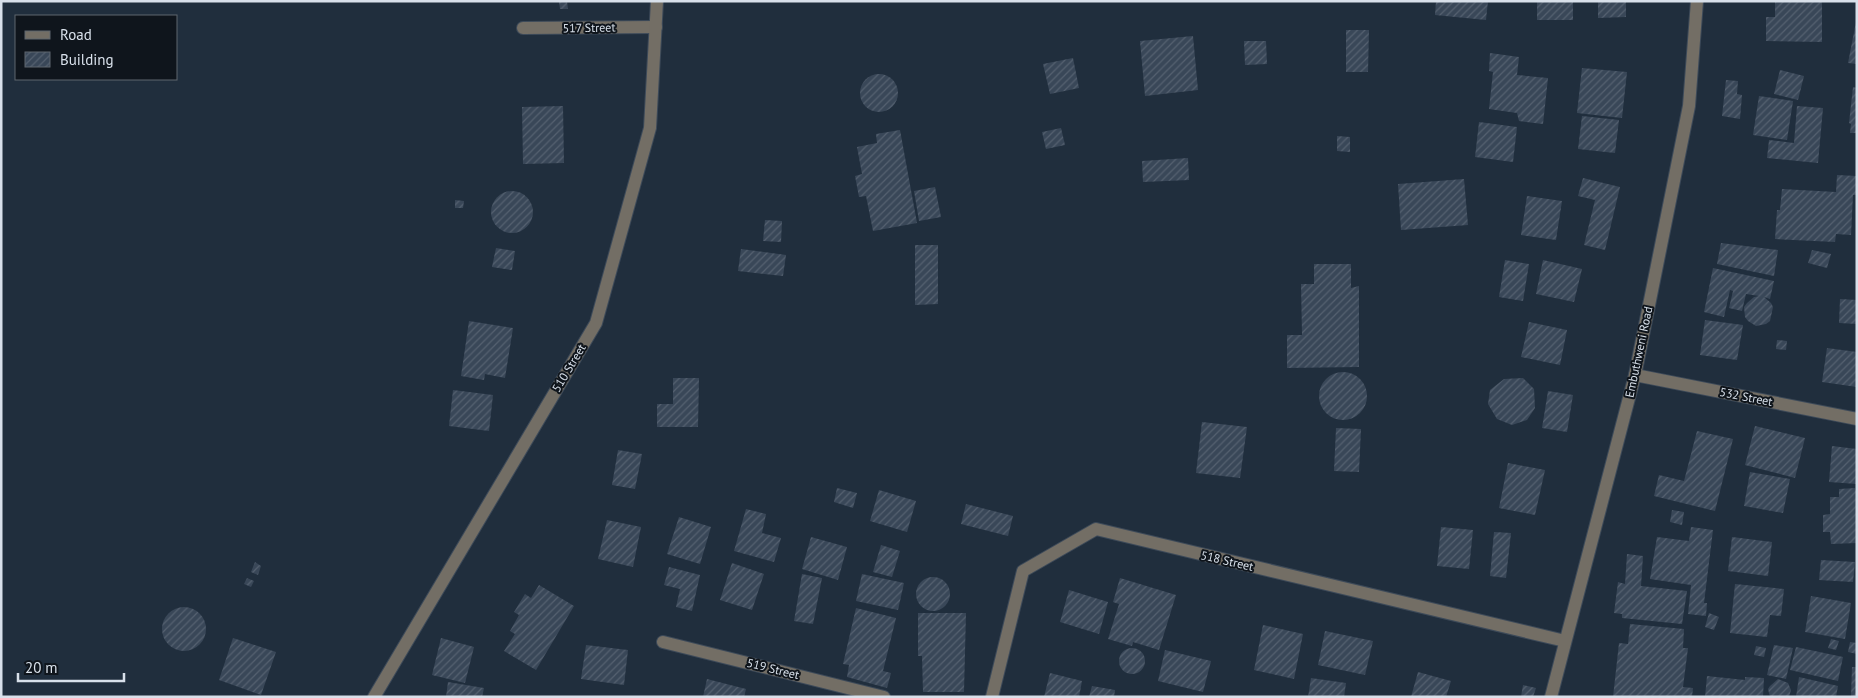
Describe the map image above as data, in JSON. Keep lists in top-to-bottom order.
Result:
{
  "streets": {
    "street": [
      "517 Street",
      "Embuthweni Road",
      "510 Street",
      "532 Street",
      "518 Street",
      "519 Street"
    ]
  },
  "crossings": [
    ["517 Street", "510 Street"],
    ["Embuthweni Road", "532 Street"],
    ["Embuthweni Road", "518 Street"]
  ],
  "legend": ["Road", "Building"],
  "scale_bar": "20 m"
}
